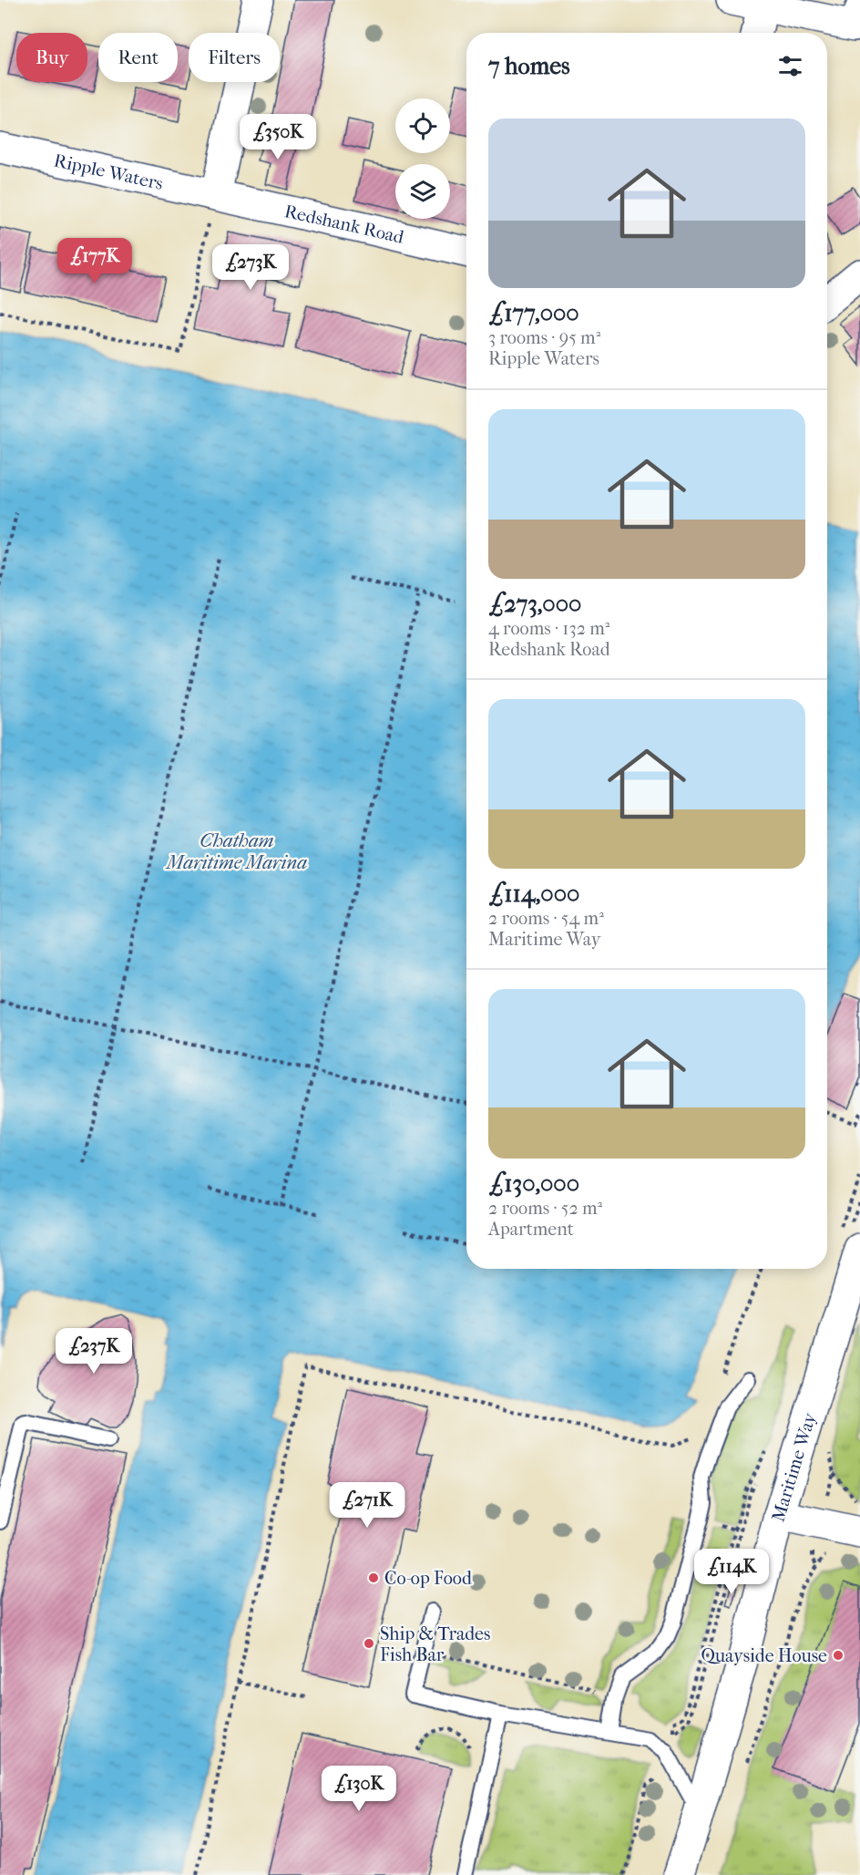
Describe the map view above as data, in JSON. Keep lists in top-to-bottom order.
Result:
{
  "streets": {
    "street": ["Ripple Waters", "Redshank Road", "Maritime Way"]
  },
  "crossings": [
    ["Ripple Waters", "Redshank Road"]
  ],
  "water": ["Chatham Maritime Marina"],
  "places": ["Co-op Food", "Ship & Trades Fish Bar", "Quayside House"],
  "page": {
    "chip": ["Buy", "Rent", "Filters"],
    "heading": "7 homes",
    "list": [
      {
        "name": "£177,000",
        "note": "3 rooms · 95 m² · Ripple Waters"
      },
      {
        "name": "£273,000",
        "note": "4 rooms · 132 m² · Redshank Road"
      },
      {
        "name": "£114,000",
        "note": "2 rooms · 54 m² · Maritime Way"
      },
      {
        "name": "£130,000",
        "note": "2 rooms · 52 m² · Apartment"
      }
    ],
    "price": [
      "£350K",
      "£177K",
      "£273K",
      "£237K",
      "£271K",
      "£114K",
      "£130K"
    ]
  }
}
